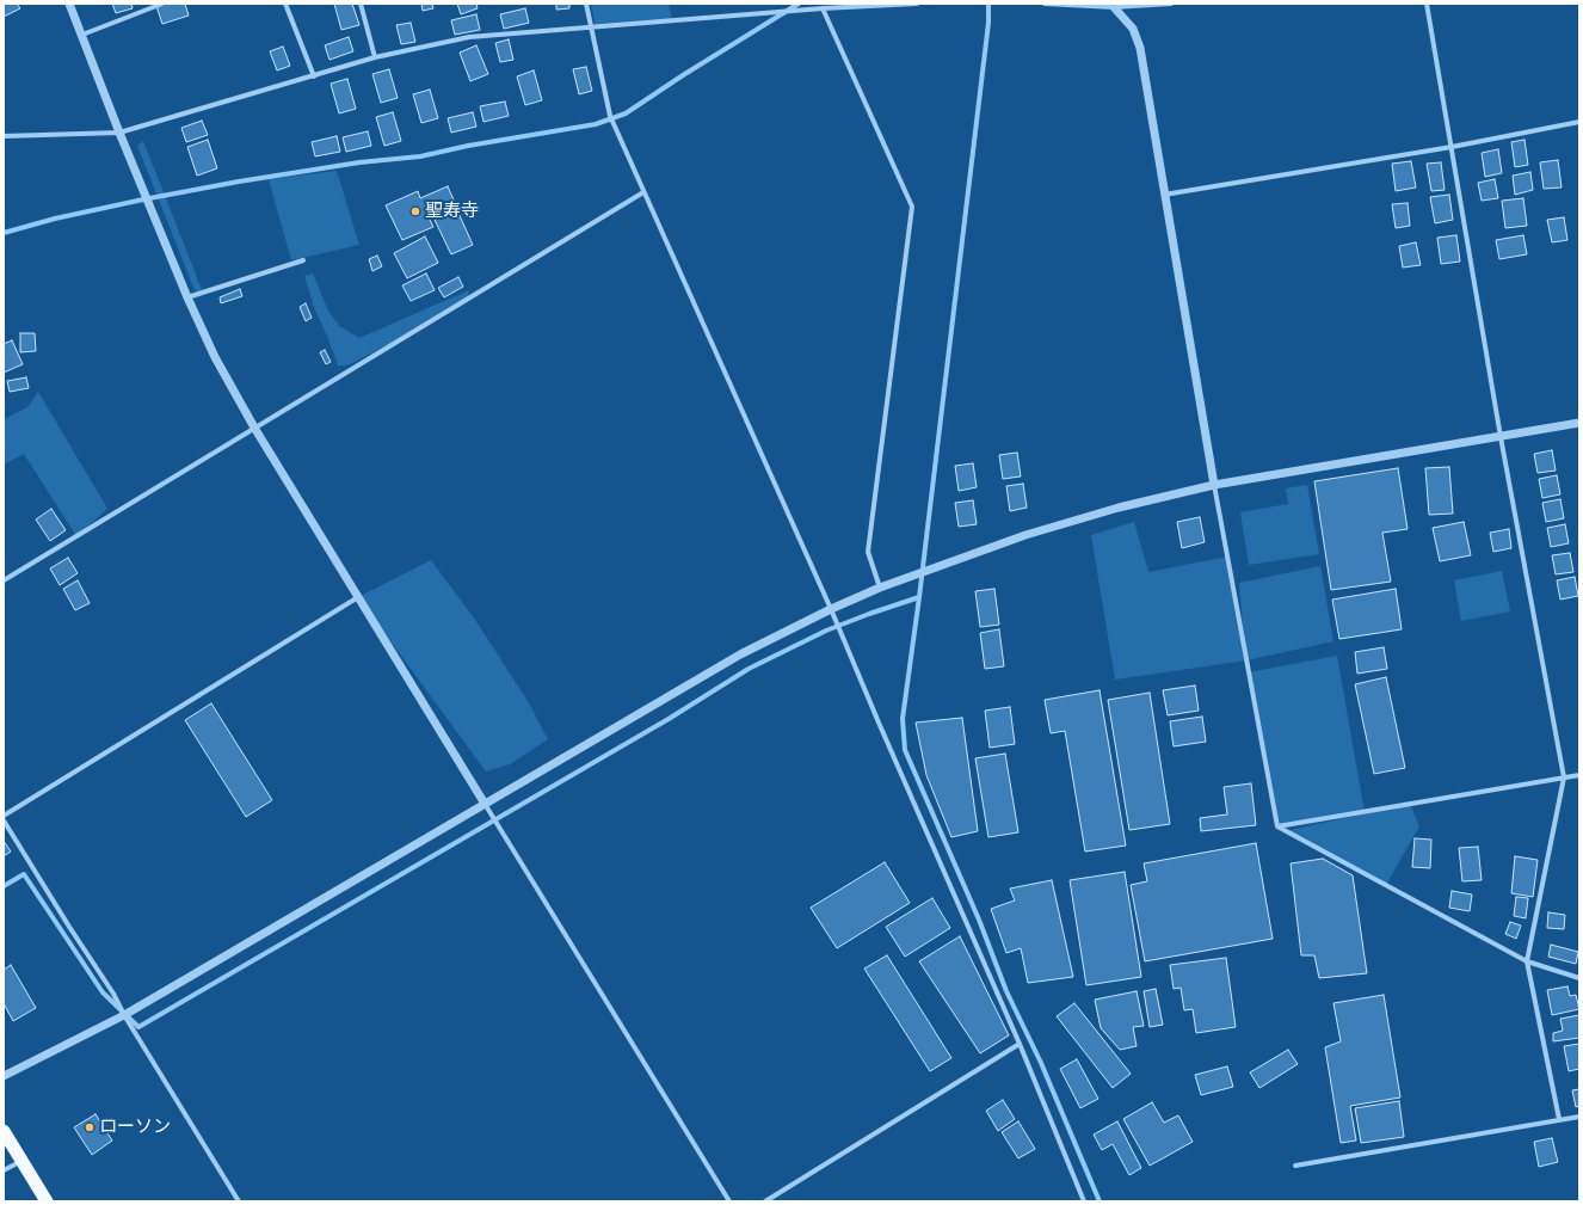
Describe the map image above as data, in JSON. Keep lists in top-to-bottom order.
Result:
{
  "places": ["聖寿寺", "ローソン"]
}
